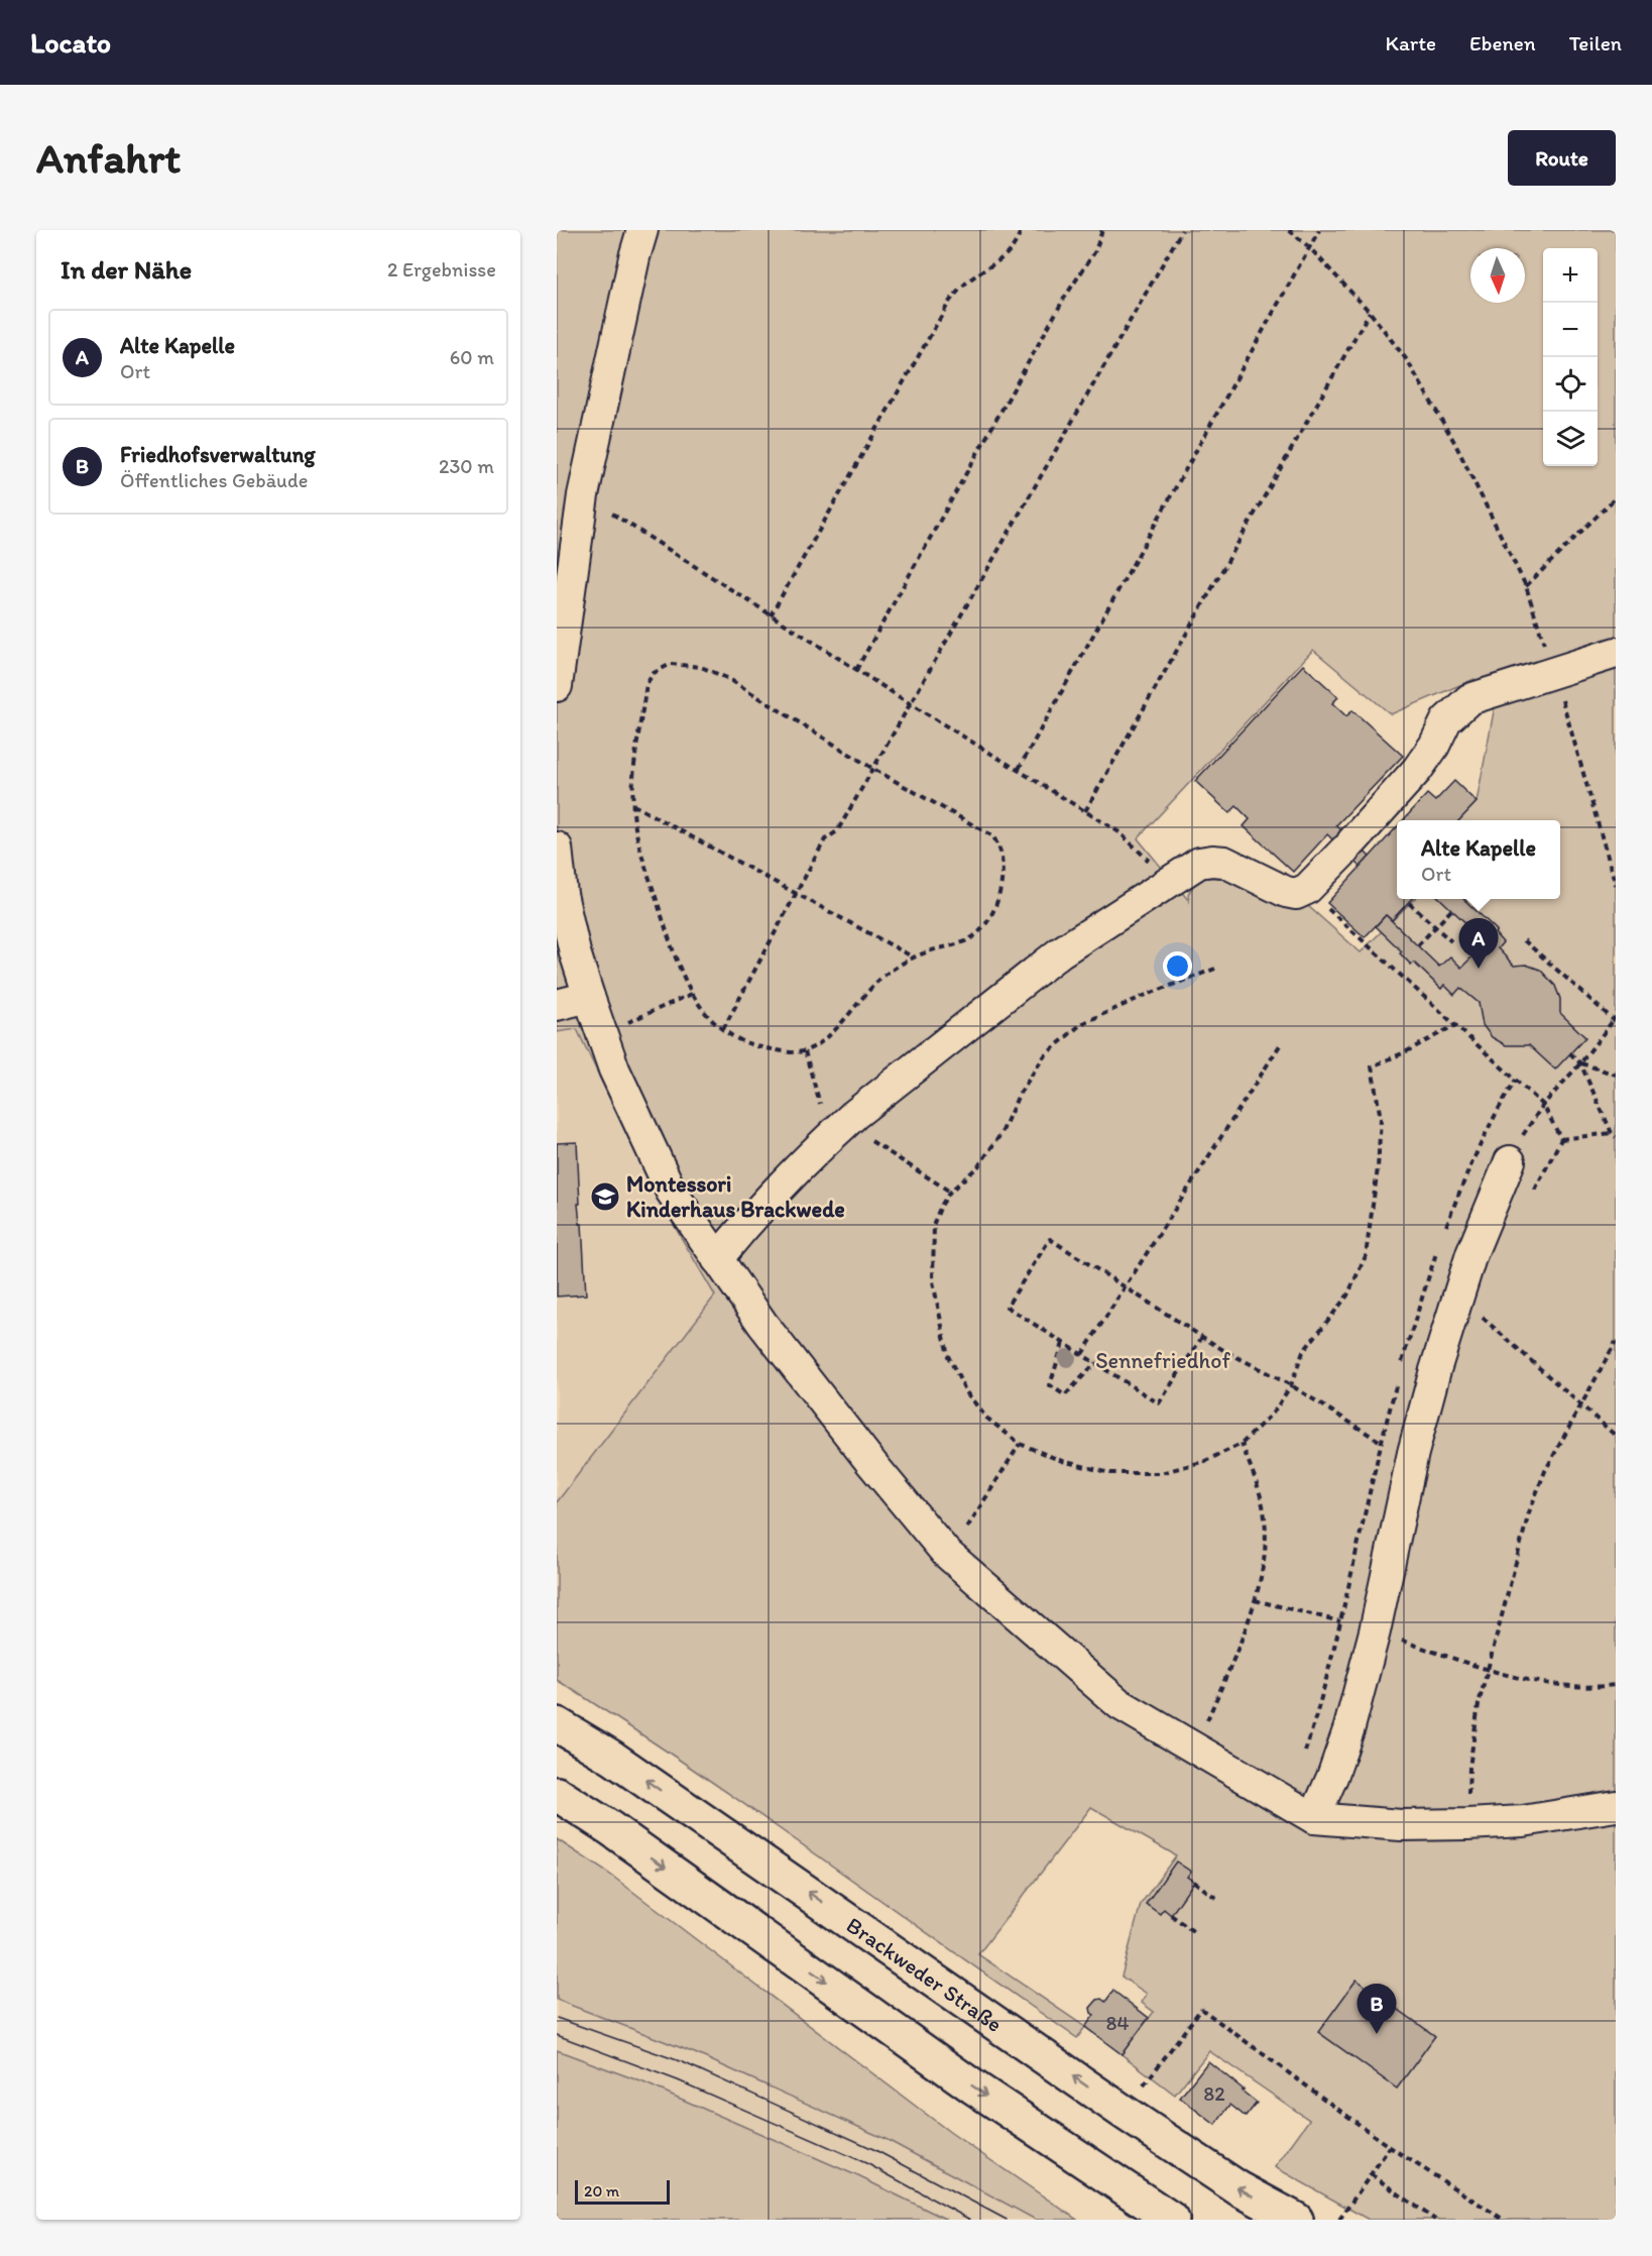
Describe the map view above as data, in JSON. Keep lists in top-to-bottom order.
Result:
{
  "streets": {
    "main road": ["Brackweder Straße"]
  },
  "parks": ["Sennefriedhof"],
  "places": {
    "school or university": ["Montessori Kinderhaus Brackwede"]
  },
  "house_numbers": ["84", "82"],
  "scale_bar": "20 m",
  "north": "bottom",
  "page": {
    "header": "Locato",
    "nav": ["Karte", "Ebenen", "Teilen"],
    "buttons": "Route",
    "title": "Anfahrt",
    "heading": ["In der Nähe", "2 Ergebnisse"],
    "map_buttons": ["+", "−"],
    "list": [
      {
        "mark": "A",
        "name": "Alte Kapelle",
        "note": "Ort",
        "value": "60 m"
      },
      {
        "mark": "B",
        "name": "Friedhofsverwaltung",
        "note": "Öffentliches Gebäude",
        "value": "230 m"
      }
    ],
    "popup": ["Alte Kapelle", "Ort"],
    "pins": ["A", "B"],
    "scale": "20 m"
  }
}
